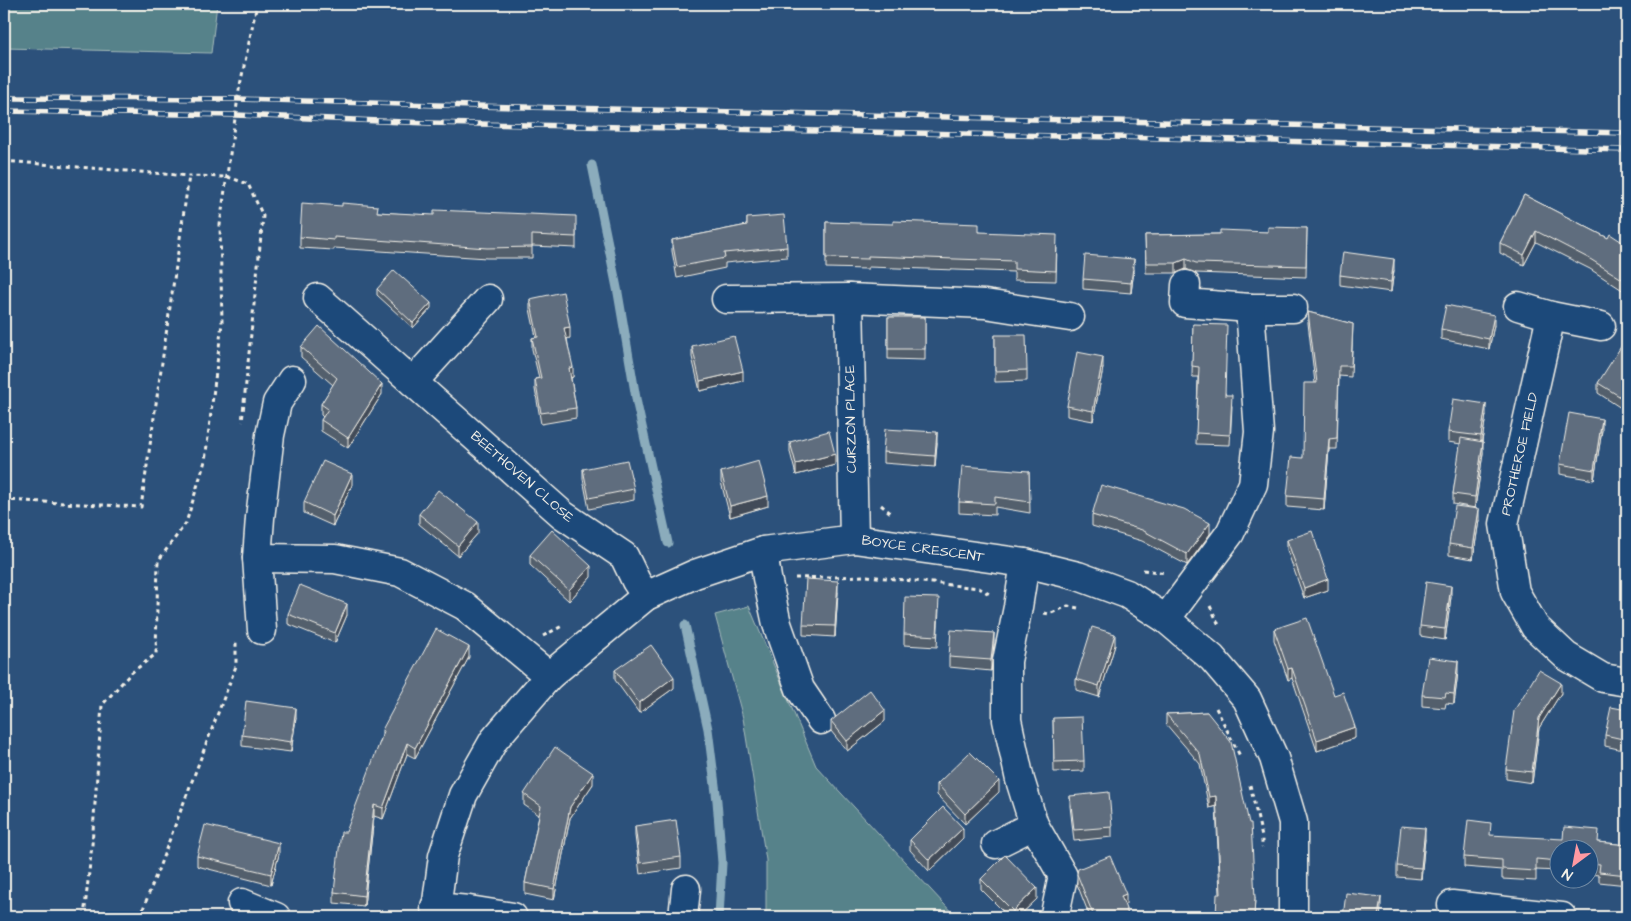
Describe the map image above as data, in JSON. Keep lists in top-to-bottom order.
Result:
{
  "streets": {
    "street": [
      "CURZON PLACE",
      "PROTHEROE FIELD",
      "BEETHOVEN CLOSE",
      "BOYCE CRESCENT"
    ]
  },
  "crossings": [
    ["CURZON PLACE", "BOYCE CRESCENT"],
    ["BEETHOVEN CLOSE", "BOYCE CRESCENT"]
  ],
  "north": "bottom left"
}
